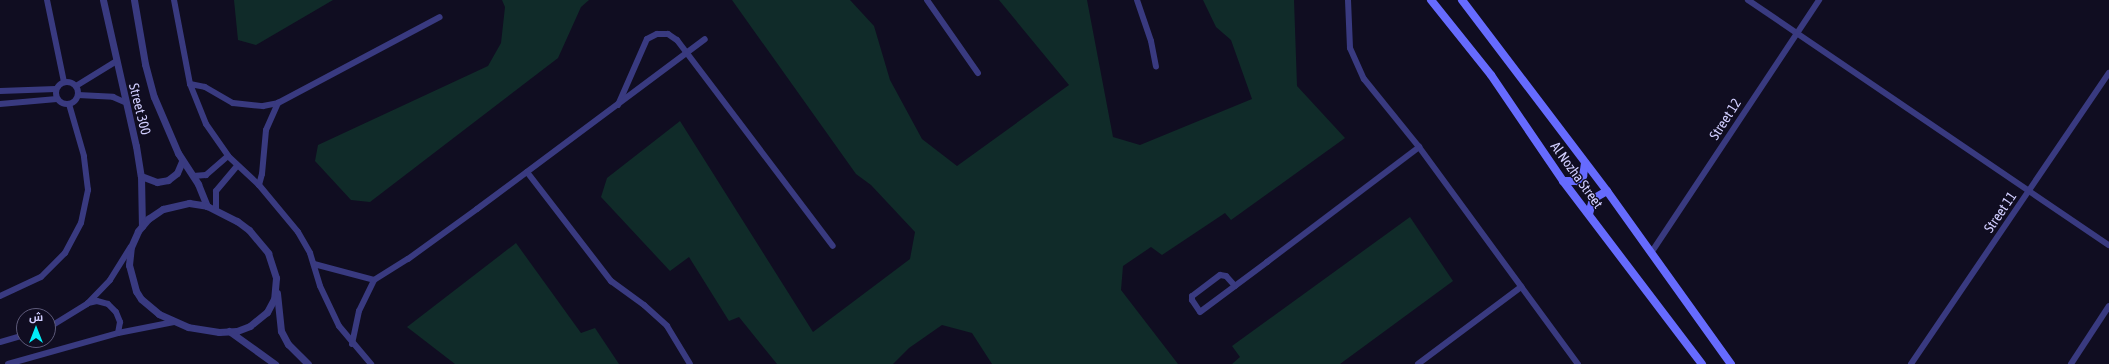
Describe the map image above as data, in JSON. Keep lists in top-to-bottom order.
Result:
{
  "streets": {
    "main road": ["Al Nozha Street"],
    "street": ["Street 300", "Street 12", "Street 11"]
  },
  "crossings": [
    ["Street 12", "Al Nozha Street"]
  ],
  "north": "top"
}
